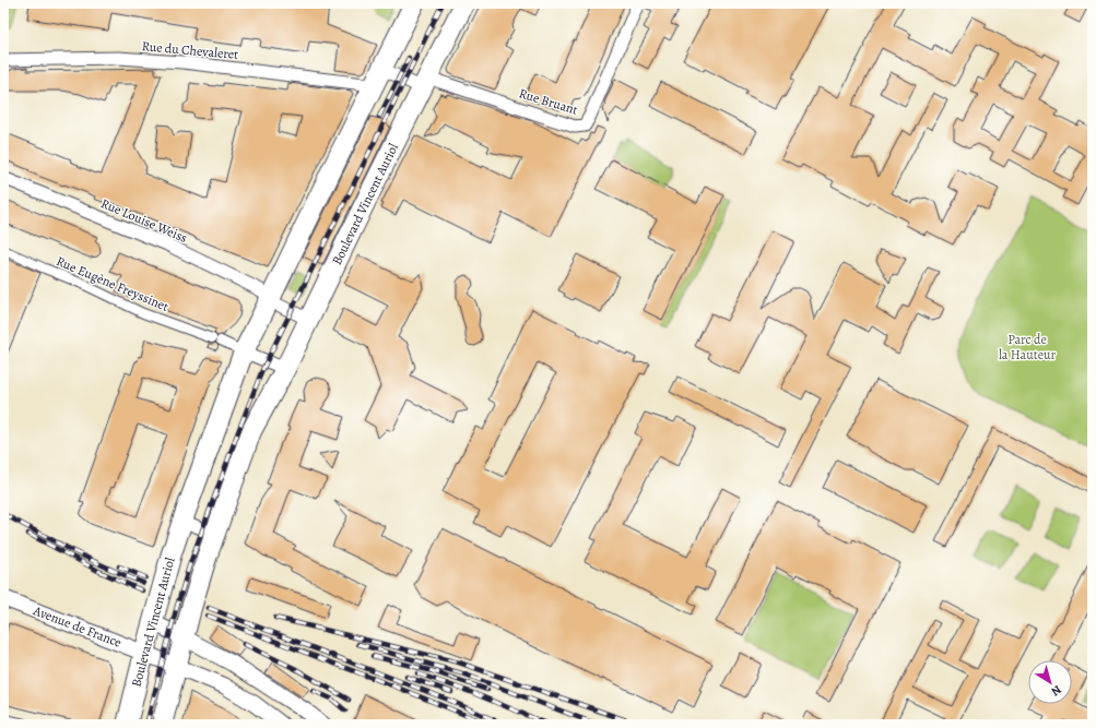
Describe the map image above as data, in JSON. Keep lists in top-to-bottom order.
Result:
{
  "streets": {
    "main road": ["Boulevard Vincent Auriol"],
    "street": [
      "Rue du Chevaleret",
      "Rue Bruant",
      "Rue Louise Weiss",
      "Rue Eugène Freyssinet",
      "Avenue de France"
    ]
  },
  "crossings": [
    ["Rue du Chevaleret", "Boulevard Vincent Auriol"],
    ["Rue Bruant", "Boulevard Vincent Auriol"],
    ["Boulevard Vincent Auriol", "Rue Louise Weiss"],
    ["Boulevard Vincent Auriol", "Rue Eugène Freyssinet"],
    ["Boulevard Vincent Auriol", "Avenue de France"]
  ],
  "parks": ["Parc de la Hauteur"],
  "north": "bottom right"
}
